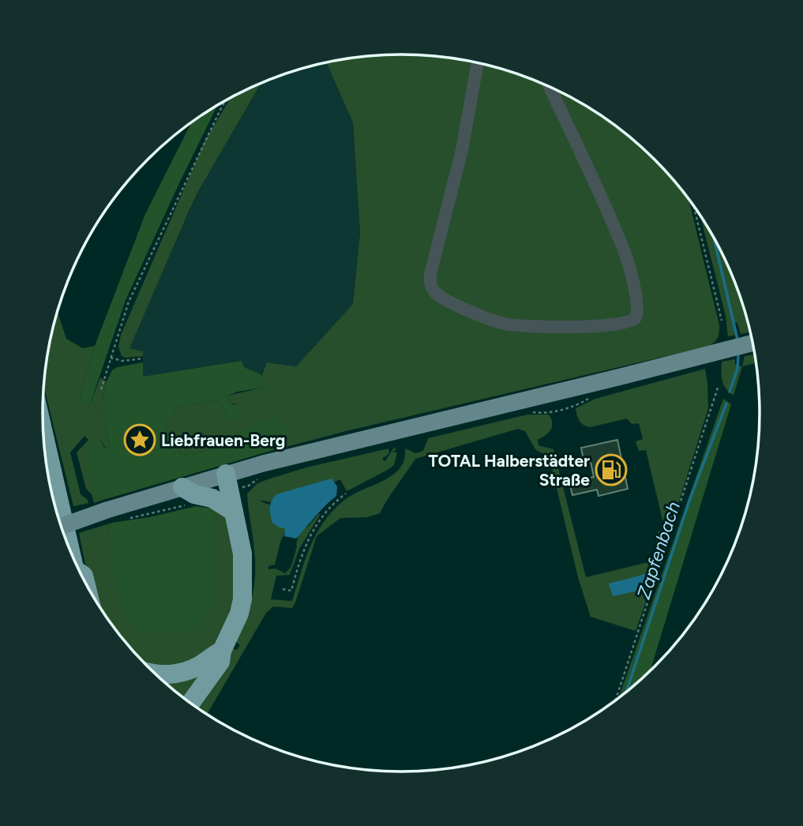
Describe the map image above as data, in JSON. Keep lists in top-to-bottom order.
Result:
{
  "water": ["Zapfenbach"],
  "places": {
    "place": ["Liebfrauen-Berg"],
    "fuel station": ["TOTAL Halberstädter Straße"]
  }
}
